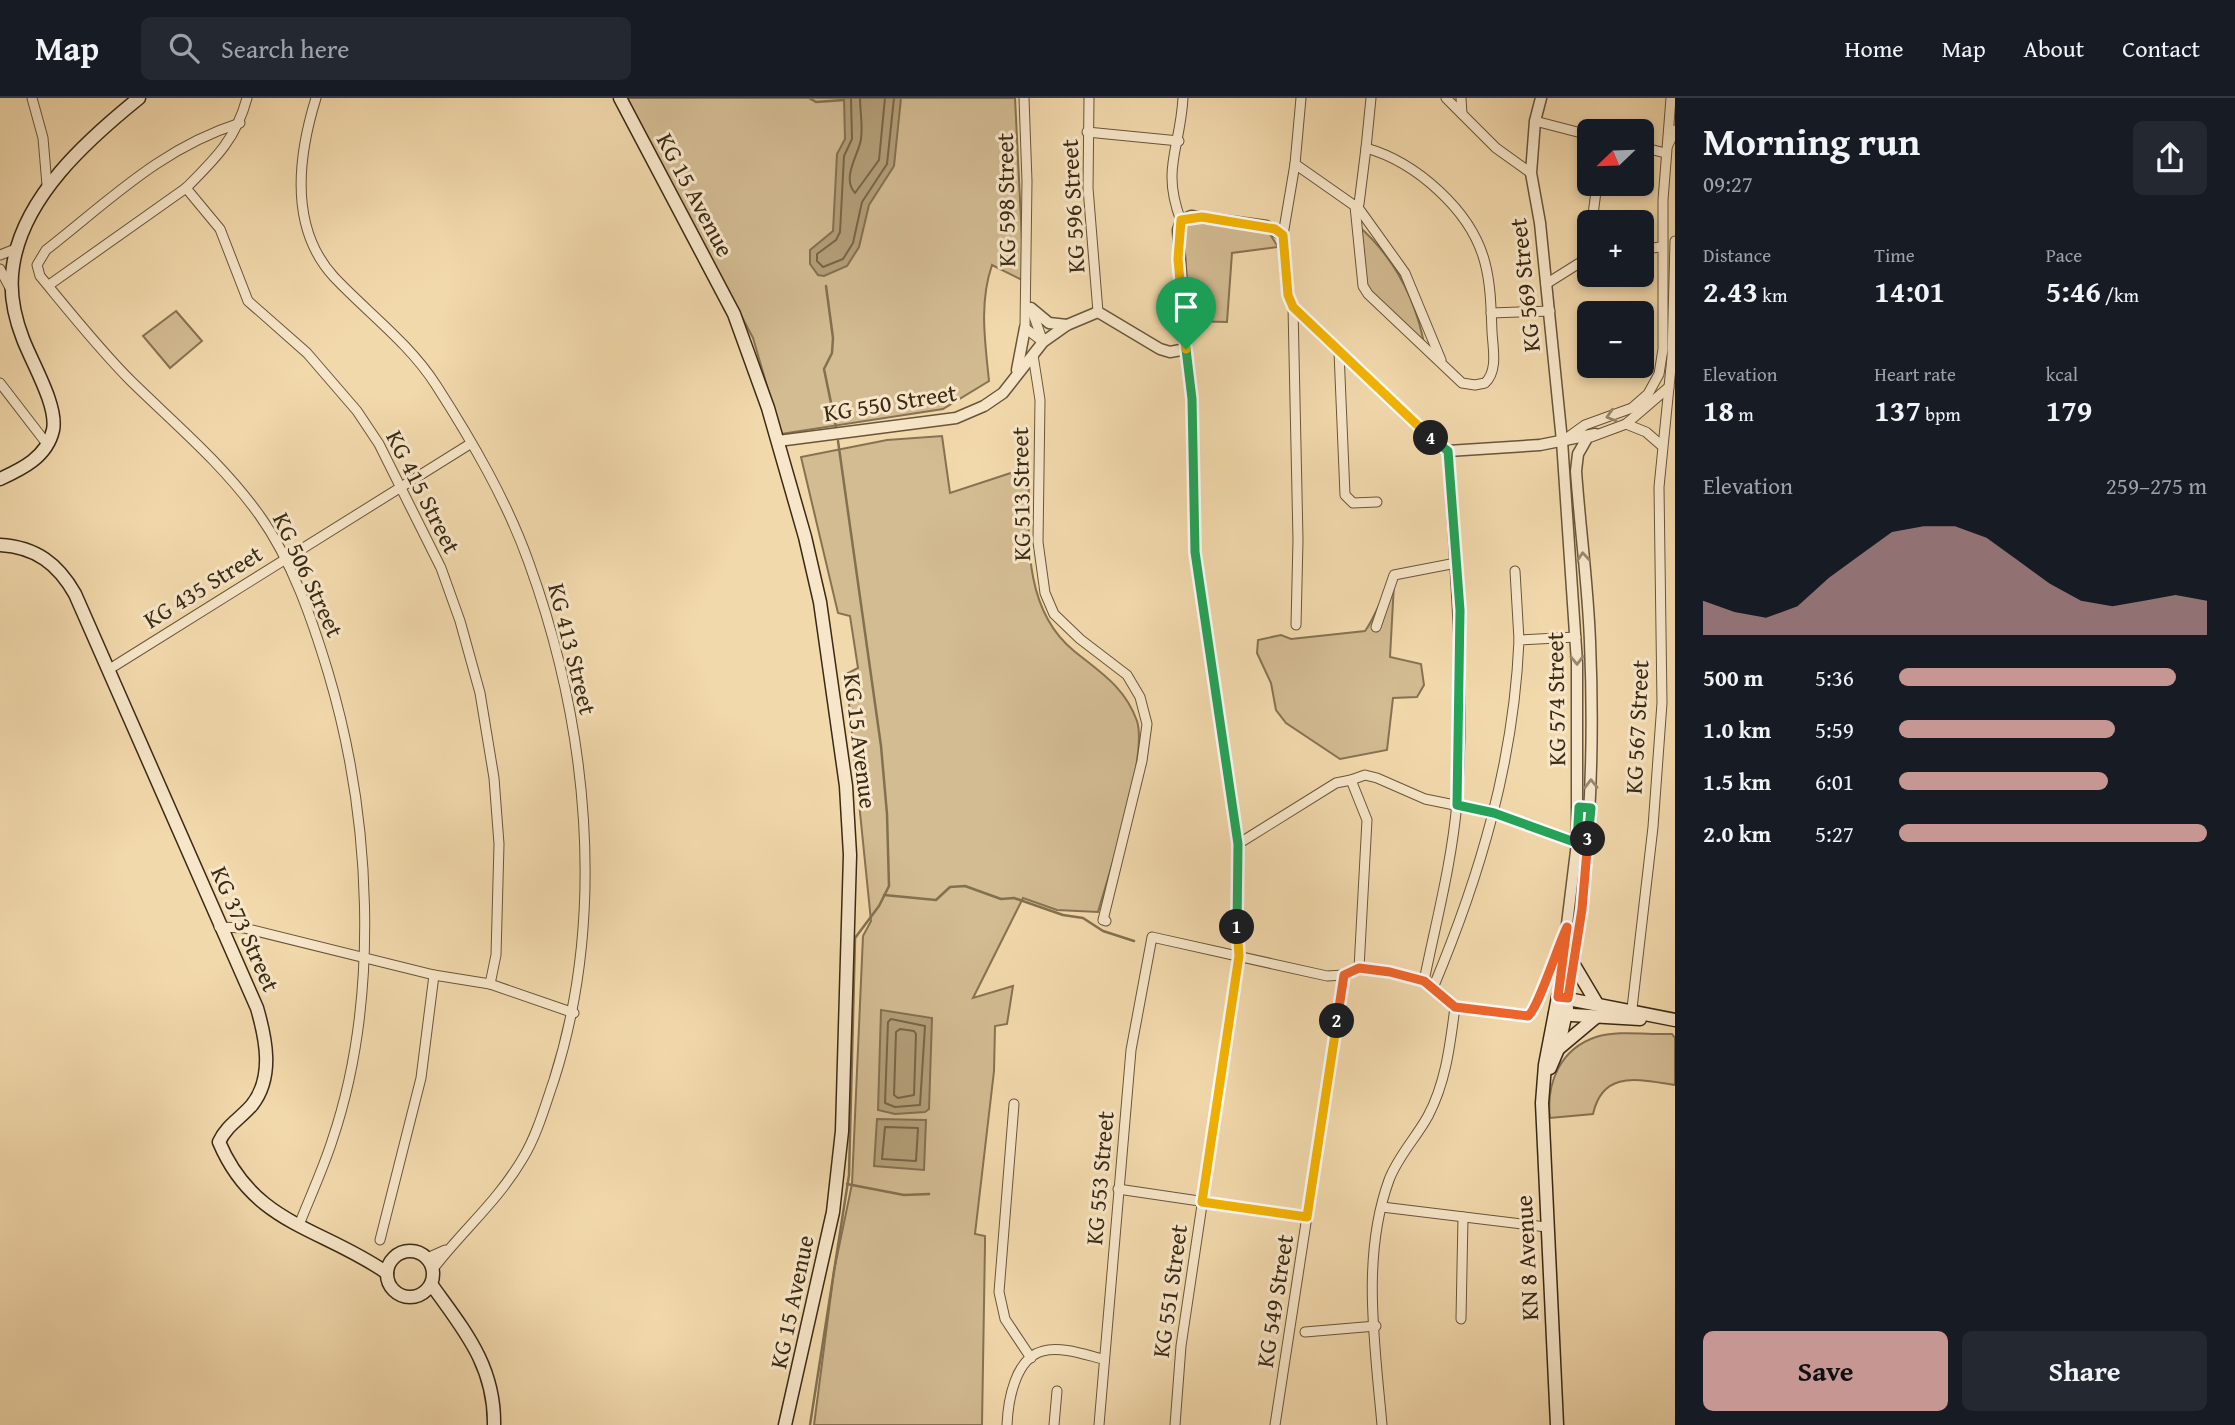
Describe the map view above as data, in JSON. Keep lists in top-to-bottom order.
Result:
{
  "streets": {
    "main road": ["KG 15 Avenue", "KG 373 Street", "KN 8 Avenue"],
    "street": [
      "KG 598 Street",
      "KG 596 Street",
      "KG 569 Street",
      "KG 550 Street",
      "KG 415 Street",
      "KG 513 Street",
      "KG 506 Street",
      "KG 435 Street",
      "KG 413 Street",
      "KG 574 Street",
      "KG 567 Street",
      "KG 553 Street",
      "KG 551 Street",
      "KG 549 Street"
    ]
  },
  "crossings": [
    ["KG 15 Avenue", "KG 550 Street"],
    ["KG 598 Street", "KG 550 Street"],
    ["KG 596 Street", "KG 550 Street"],
    ["KG 569 Street", "KG 574 Street"],
    ["KG 550 Street", "KG 513 Street"],
    ["KG 415 Street", "KG 435 Street"],
    ["KG 506 Street", "KG 435 Street"],
    ["KG 506 Street", "KG 373 Street"],
    ["KG 435 Street", "KG 413 Street"],
    ["KG 435 Street", "KG 373 Street"],
    ["KG 553 Street", "KG 551 Street"]
  ],
  "north": "bottom left",
  "page": {
    "header": "Map",
    "search": "Search here",
    "nav": [
      "Home",
      "Map",
      "About",
      "Contact"
    ],
    "heading": ["Morning run", "09:27"],
    "map_buttons": ["+", "−"],
    "stats": [
      ["Distance", "2.43 km"],
      ["Time", "14:01"],
      ["Pace", "5:46 /km"],
      ["Elevation", "18 m"],
      ["Heart rate", "137 bpm"],
      ["kcal", "179"]
    ],
    "pins": [
      "4",
      "3",
      "1",
      "2"
    ],
    "chart": ["Elevation", "259–275 m"],
    "list": [
      {
        "name": "500 m",
        "note": "5:36"
      },
      {
        "name": "1.0 km",
        "note": "5:59"
      },
      {
        "name": "1.5 km",
        "note": "6:01"
      },
      {
        "name": "2.0 km",
        "note": "5:27"
      }
    ],
    "buttons": ["Save", "Share"]
  }
}
